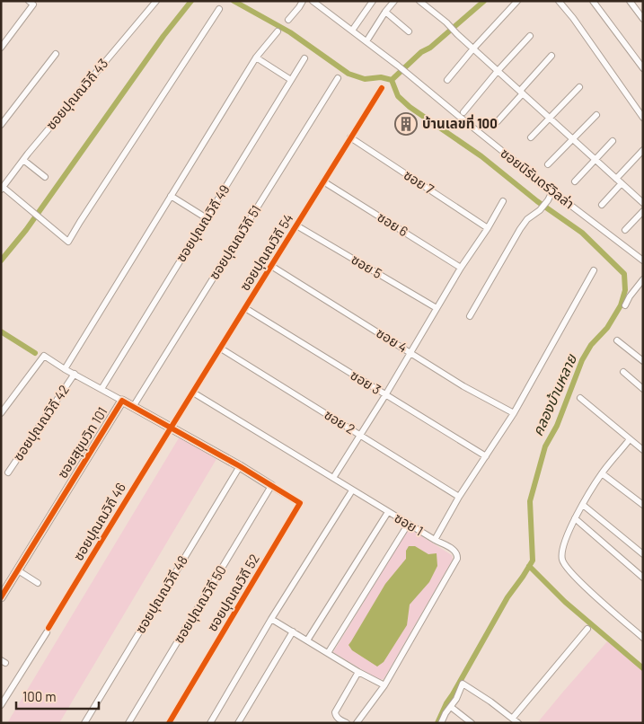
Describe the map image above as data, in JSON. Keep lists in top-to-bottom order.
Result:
{
  "streets": {
    "street": [
      "ซอยปุณณวิถี 43",
      "ซอยนิรันดร์วิลล่า",
      "ซอย 7",
      "ซอยปุณณวิถี 49",
      "ซอย 6",
      "ซอยปุณณวิถี 51",
      "ซอยปุณณวิถี 54",
      "ซอย 5",
      "ซอย 4",
      "ซอย 3",
      "ซอย 2",
      "ซอยปุณณวิถี 42",
      "ซอยสุขุมวิท 101",
      "ซอยปุณณวิถี 46",
      "ซอย 1",
      "ซอยปุณณวิถี 52",
      "ซอยปุณณวิถี 48",
      "ซอยปุณณวิถี 50"
    ]
  },
  "crossings": [
    ["ซอย 7", "ซอยปุณณวิถี 54"],
    ["ซอย 6", "ซอยปุณณวิถี 54"],
    ["ซอยปุณณวิถี 51", "ซอยสุขุมวิท 101"],
    ["ซอยปุณณวิถี 54", "ซอย 5"],
    ["ซอยปุณณวิถี 54", "ซอย 4"],
    ["ซอยปุณณวิถี 54", "ซอย 3"],
    ["ซอยปุณณวิถี 54", "ซอย 2"],
    ["ซอยปุณณวิถี 54", "ซอยสุขุมวิท 101"],
    ["ซอยปุณณวิถี 54", "ซอยปุณณวิถี 46"],
    ["ซอยปุณณวิถี 54", "ซอย 1"],
    ["ซอยสุขุมวิท 101", "ซอยปุณณวิถี 46"],
    ["ซอยสุขุมวิท 101", "ซอยปุณณวิถี 52"],
    ["ซอยสุขุมวิท 101", "ซอยปุณณวิถี 48"],
    ["ซอยสุขุมวิท 101", "ซอยปุณณวิถี 50"],
    ["ซอยปุณณวิถี 52", "ซอยปุณณวิถี 50"]
  ],
  "water": ["คลองบ้านหลาย"],
  "places": {
    "building": ["บ้านเลขที่ 100"]
  },
  "scale_bar": "100 m"
}
